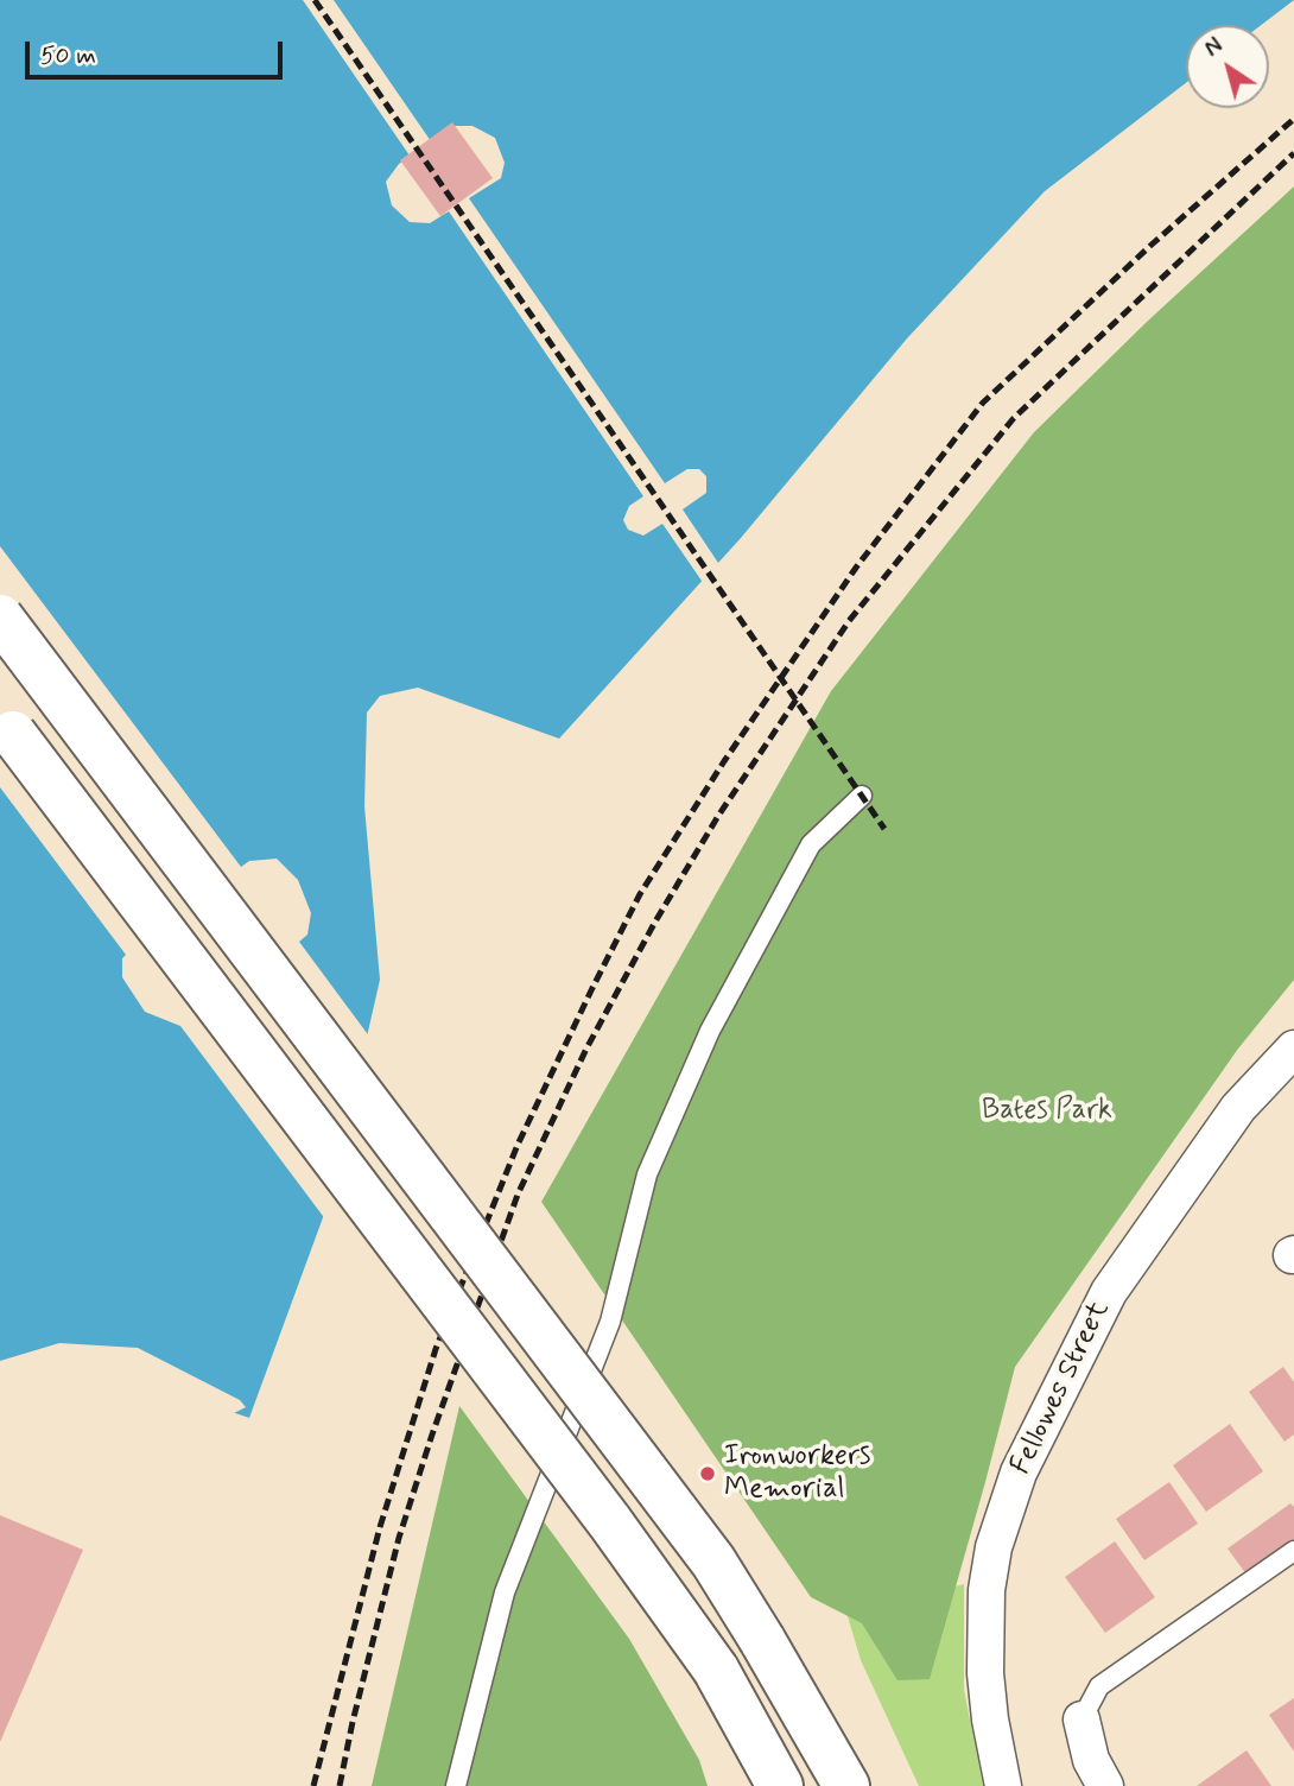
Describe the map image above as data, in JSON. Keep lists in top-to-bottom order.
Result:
{
  "streets": {
    "street": ["Fellowes Street"]
  },
  "parks": ["Bates Park"],
  "places": ["Ironworkers Memorial"],
  "scale_bar": "50 m",
  "north": "top left"
}
